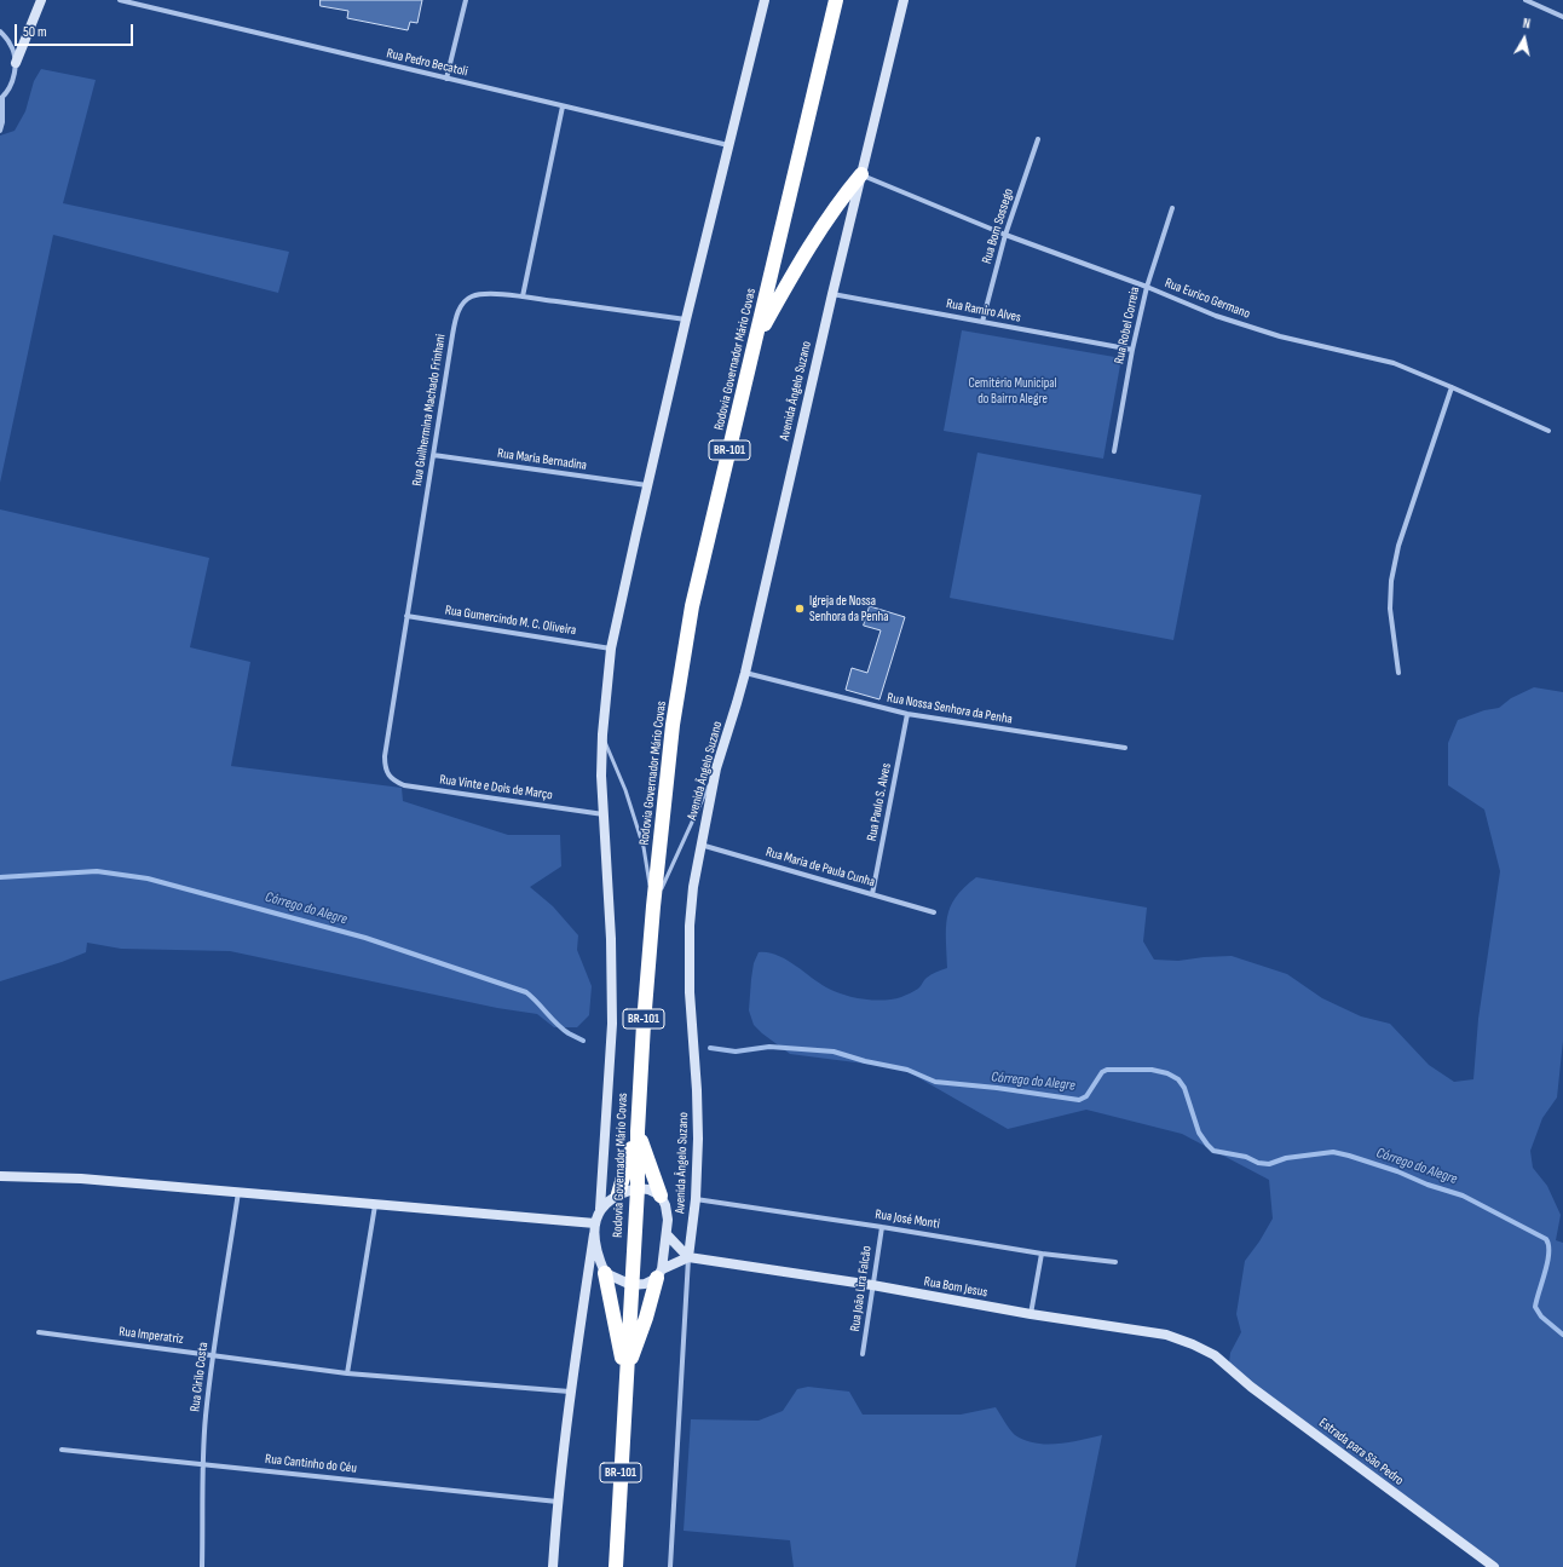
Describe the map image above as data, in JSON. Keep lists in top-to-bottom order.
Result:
{
  "streets": {
    "highway": ["Rodovia Governador Mário Covas", "BR-101"],
    "main road": ["Avenida Ângelo Suzano", "Rua Bom Jesus", "Estrada para São Pedro"],
    "street": [
      "Rua Pedro Becatoli",
      "Rua Bom Sossego",
      "Rua Eurico Germano",
      "Rua Ramiro Alves",
      "Rua Robel Correia",
      "Rua Guilhermina Machado Frinhani",
      "Rua Maria Bernadina",
      "Rua Gumercindo M. C. Oliveira",
      "Rua Nossa Senhora da Penha",
      "Rua Vinte e Dois de Março",
      "Rua Paulo S. Alves",
      "Rua Maria de Paula Cunha",
      "Rua José Monti",
      "Rua João Lira Falcão",
      "Rua Imperatriz",
      "Rua Cirilo Costa",
      "Rua Cantinho do Céu"
    ]
  },
  "crossings": [
    ["Rua Bom Sossego", "Rua Eurico Germano"],
    ["Rua Bom Sossego", "Rua Ramiro Alves"],
    ["Rua Eurico Germano", "Rua Robel Correia"],
    ["Rua Eurico Germano", "Avenida Ângelo Suzano"],
    ["Rua Ramiro Alves", "Rua Robel Correia"],
    ["Rua Ramiro Alves", "Avenida Ângelo Suzano"],
    ["Avenida Ângelo Suzano", "Rua Nossa Senhora da Penha"],
    ["Avenida Ângelo Suzano", "Rua Maria de Paula Cunha"],
    ["Avenida Ângelo Suzano", "Rua José Monti"],
    ["Avenida Ângelo Suzano", "Rua Bom Jesus"],
    ["Rua Guilhermina Machado Frinhani", "Rua Maria Bernadina"],
    ["Rua Guilhermina Machado Frinhani", "Rua Gumercindo M. C. Oliveira"],
    ["Rua Guilhermina Machado Frinhani", "Rua Vinte e Dois de Março"],
    ["Rua Nossa Senhora da Penha", "Rua Paulo S. Alves"],
    ["Rua Paulo S. Alves", "Rua Maria de Paula Cunha"],
    ["Rua José Monti", "Rua João Lira Falcão"],
    ["Rua Bom Jesus", "Rua João Lira Falcão"],
    ["Rua Bom Jesus", "Estrada para São Pedro"],
    ["Rua Imperatriz", "Rua Cirilo Costa"],
    ["Rua Cirilo Costa", "Rua Cantinho do Céu"]
  ],
  "water": ["Córrego do Alegre"],
  "parks": ["Cemitério Municipal do Bairro Alegre"],
  "places": ["Igreja de Nossa Senhora da Penha"],
  "scale_bar": "50 m",
  "north": "top"
}
